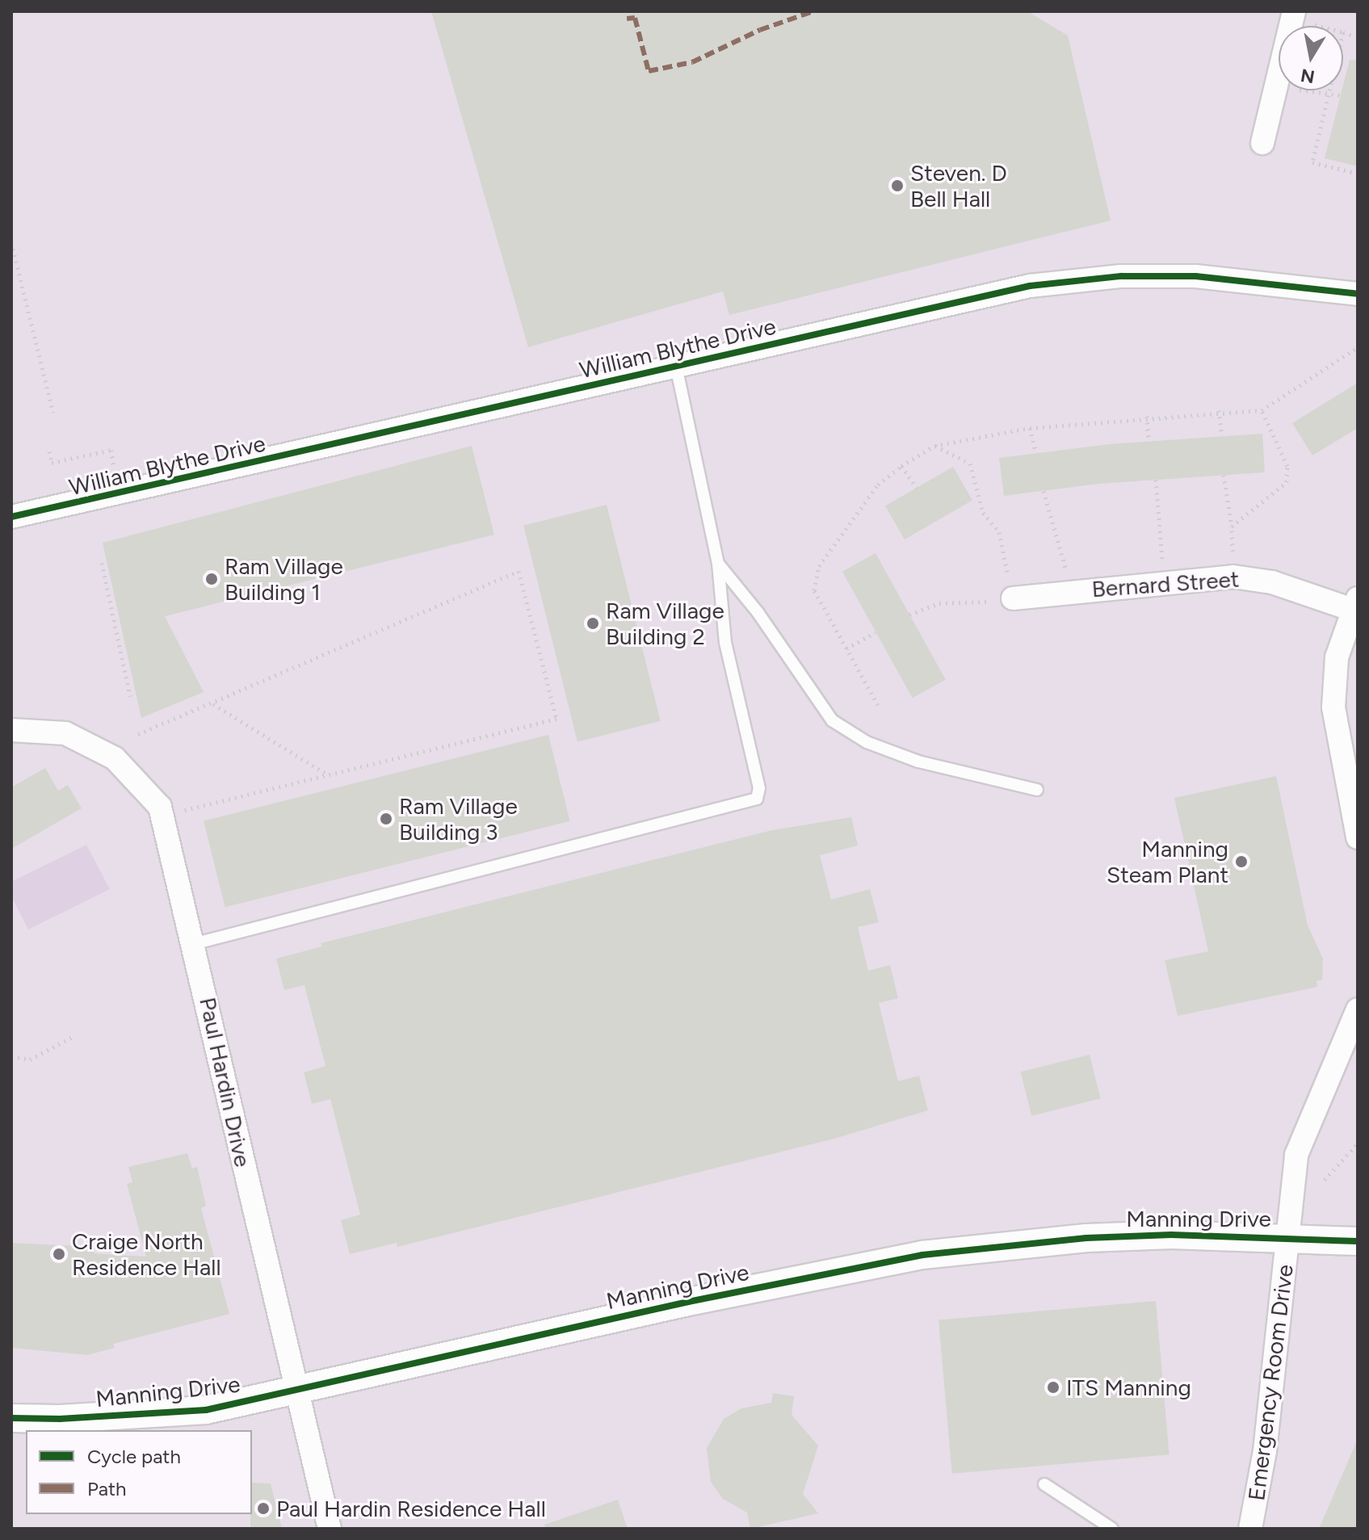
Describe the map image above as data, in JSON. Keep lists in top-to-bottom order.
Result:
{
  "streets": {
    "street": [
      "William Blythe Drive",
      "Bernard Street",
      "Paul Hardin Drive",
      "Manning Drive",
      "Emergency Room Drive"
    ]
  },
  "crossings": [
    ["Paul Hardin Drive", "Manning Drive"],
    ["Manning Drive", "Emergency Room Drive"]
  ],
  "places": [
    "Steven. D Bell Hall",
    "Ram Village Building 1",
    "Ram Village Building 2",
    "Ram Village Building 3",
    "Manning Steam Plant",
    "Craige North Residence Hall",
    "ITS Manning",
    "Paul Hardin Residence Hall"
  ],
  "legend": ["Cycle path", "Path"],
  "north": "bottom"
}
